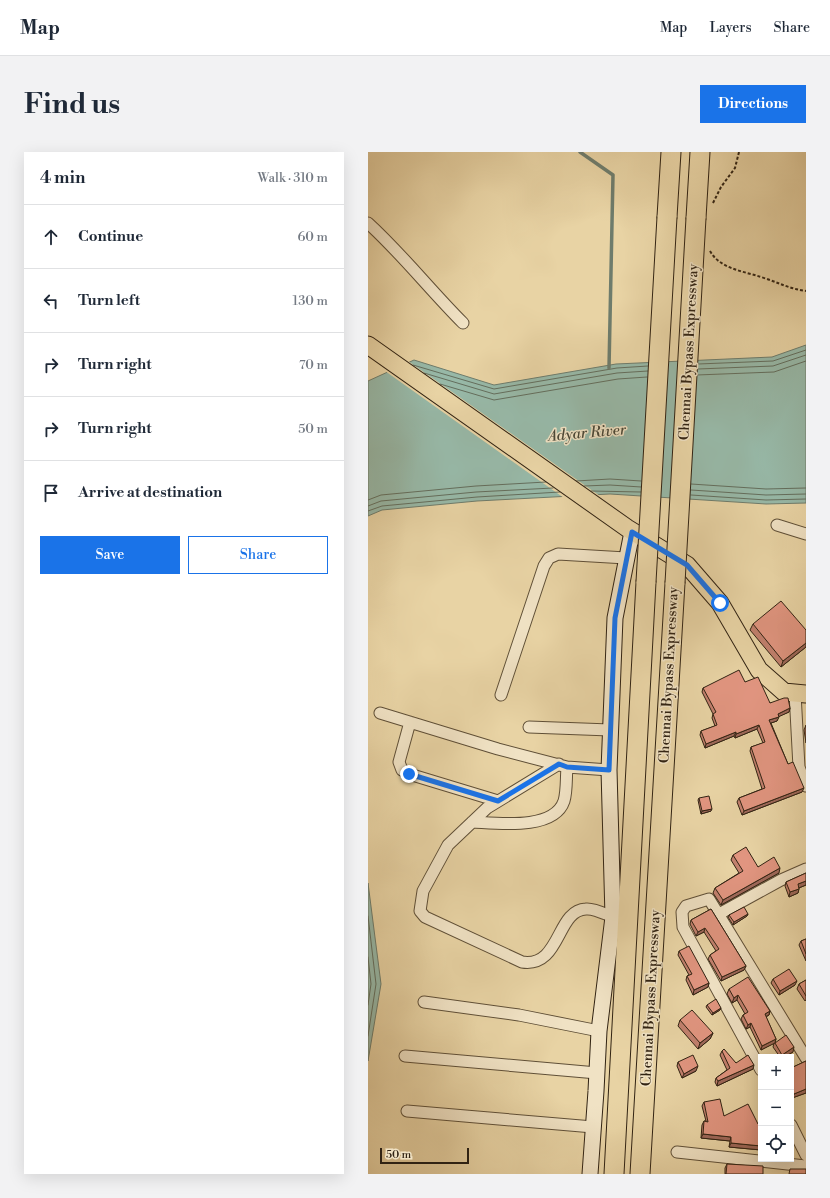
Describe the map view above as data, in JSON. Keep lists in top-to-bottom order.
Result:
{
  "streets": {
    "highway": ["Chennai Bypass Expressway"]
  },
  "water": ["Adyar River"],
  "scale_bar": "50 m",
  "page": {
    "header": "Map",
    "nav": ["Map", "Layers", "Share"],
    "buttons": [
      "Directions",
      ["Save", "Share"]
    ],
    "title": "Find us",
    "heading": ["4 min", "Walk · 310 m"],
    "list": [
      ["Continue", "60 m"],
      ["Turn left", "130 m"],
      ["Turn right", "70 m"],
      ["Turn right", "50 m"],
      "Arrive at destination"
    ],
    "map_buttons": ["+", "−"],
    "scale": "50 m"
  }
}
